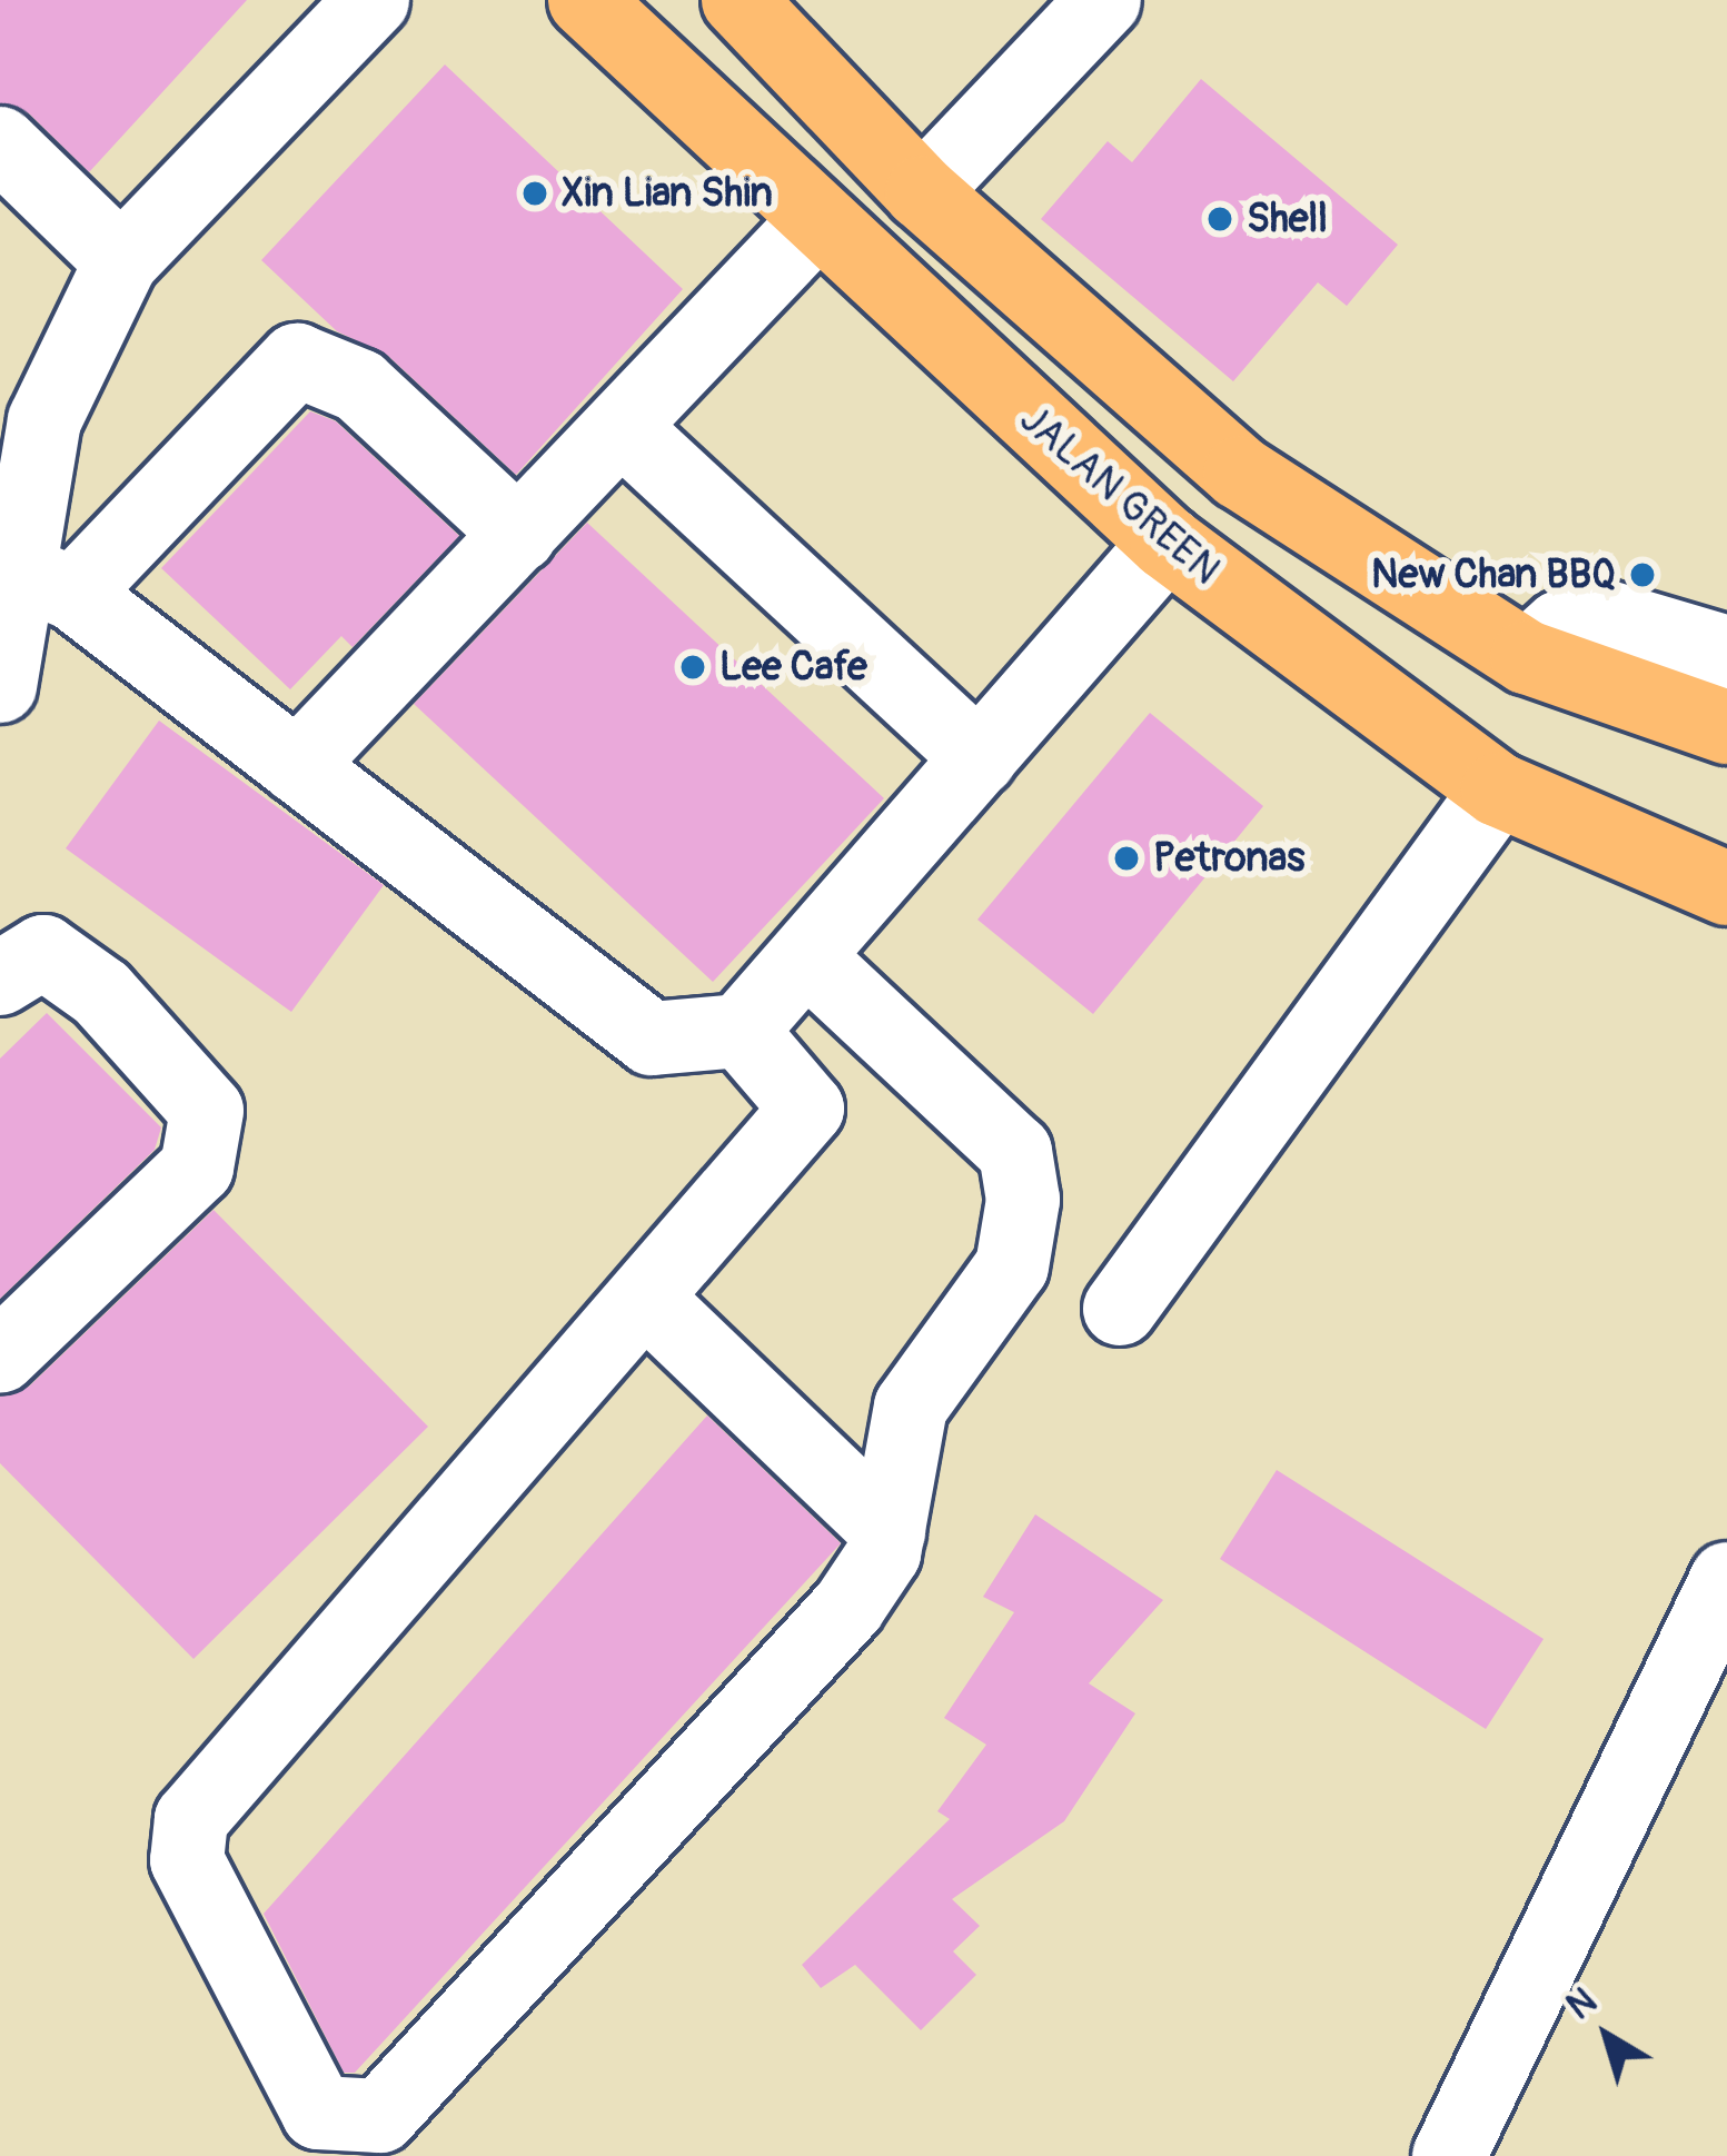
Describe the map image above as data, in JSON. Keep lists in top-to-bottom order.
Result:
{
  "streets": {
    "main road": ["JALAN GREEN"]
  },
  "places": [
    "Xin Lian Shin",
    "Shell",
    "New Chan BBQ",
    "Lee Cafe",
    "Petronas"
  ],
  "north": "top left"
}
